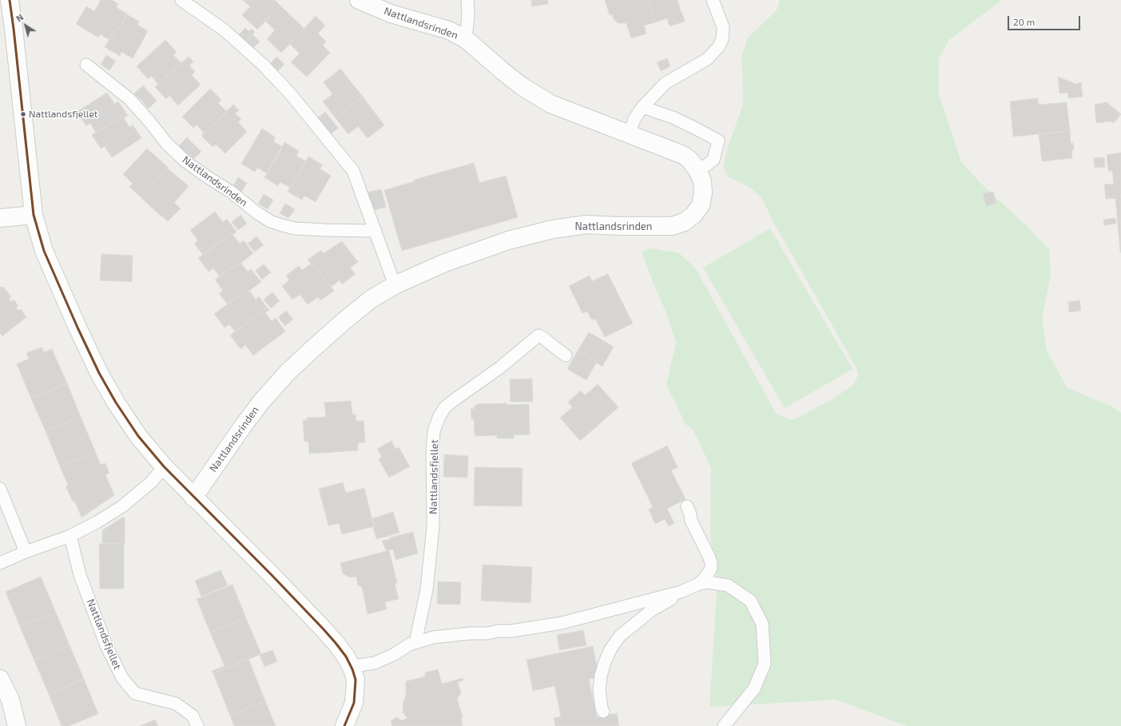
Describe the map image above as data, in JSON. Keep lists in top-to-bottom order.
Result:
{
  "streets": {
    "street": ["Nattlandsrinden"],
    "lane": ["Nattlandsfjellet"]
  },
  "places": ["Nattlandsfjellet"],
  "scale_bar": "20 m",
  "north": "top left"
}
